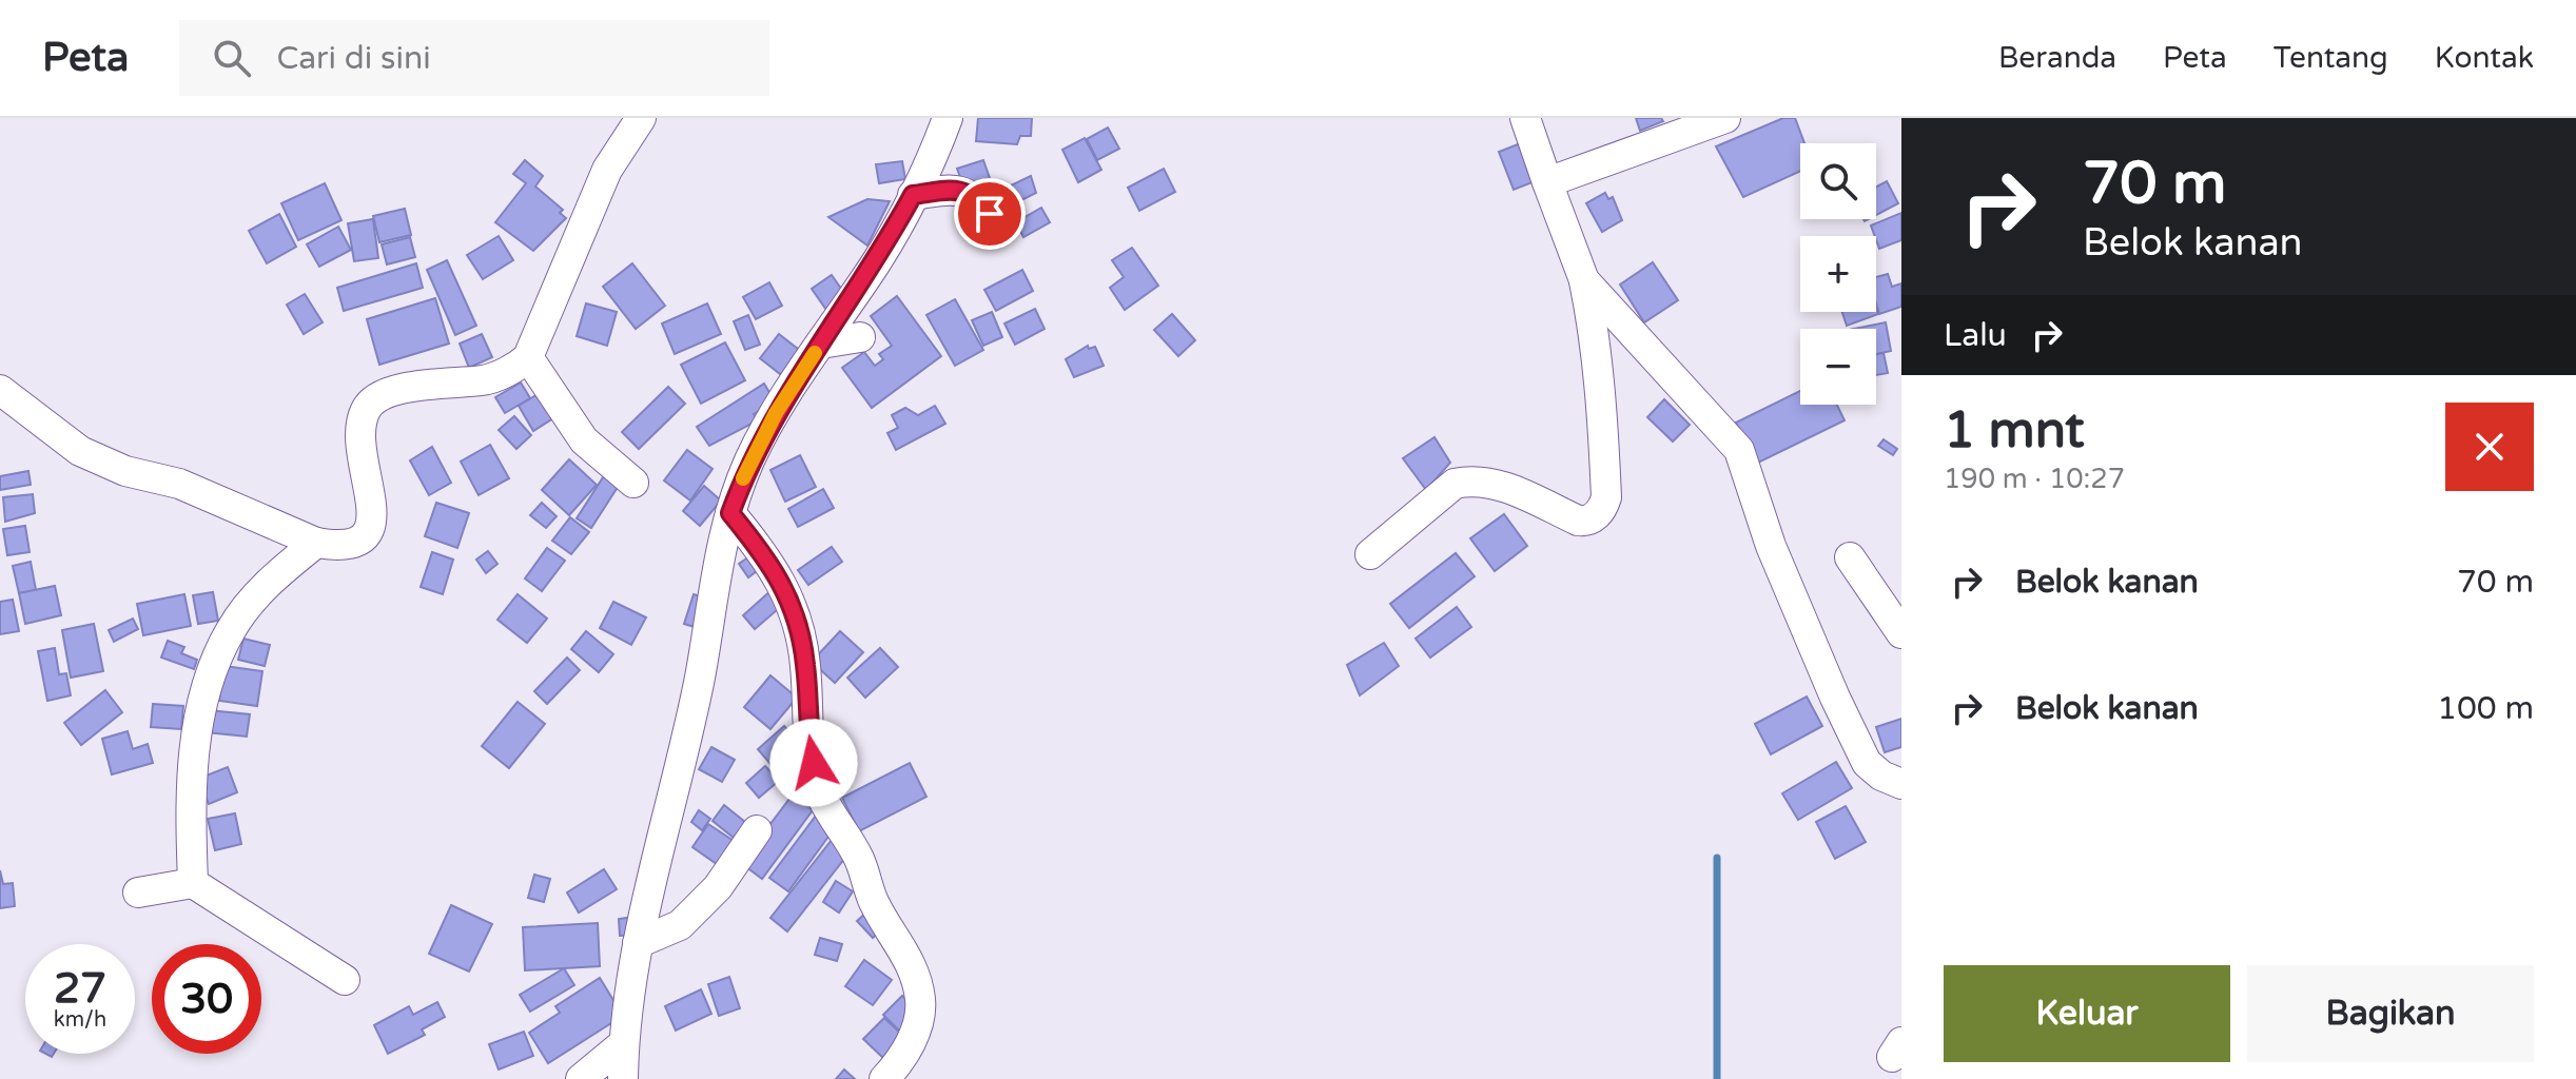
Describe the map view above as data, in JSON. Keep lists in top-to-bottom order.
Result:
{
  "page": {
    "header": "Peta",
    "search": "Cari di sini",
    "nav": [
      "Beranda",
      "Peta",
      "Tentang",
      "Kontak"
    ],
    "turn": ["70 m", "Belok kanan"],
    "map_buttons": ["+", "−"],
    "then": "Lalu",
    "heading": ["1 mnt", "190 m · 10:27"],
    "list": [
      {
        "name": "Belok kanan",
        "value": "70 m"
      },
      {
        "name": "Belok kanan",
        "value": "100 m"
      }
    ],
    "speed": "27 km/h",
    "limit": "30",
    "buttons": ["Keluar", "Bagikan"]
  }
}
